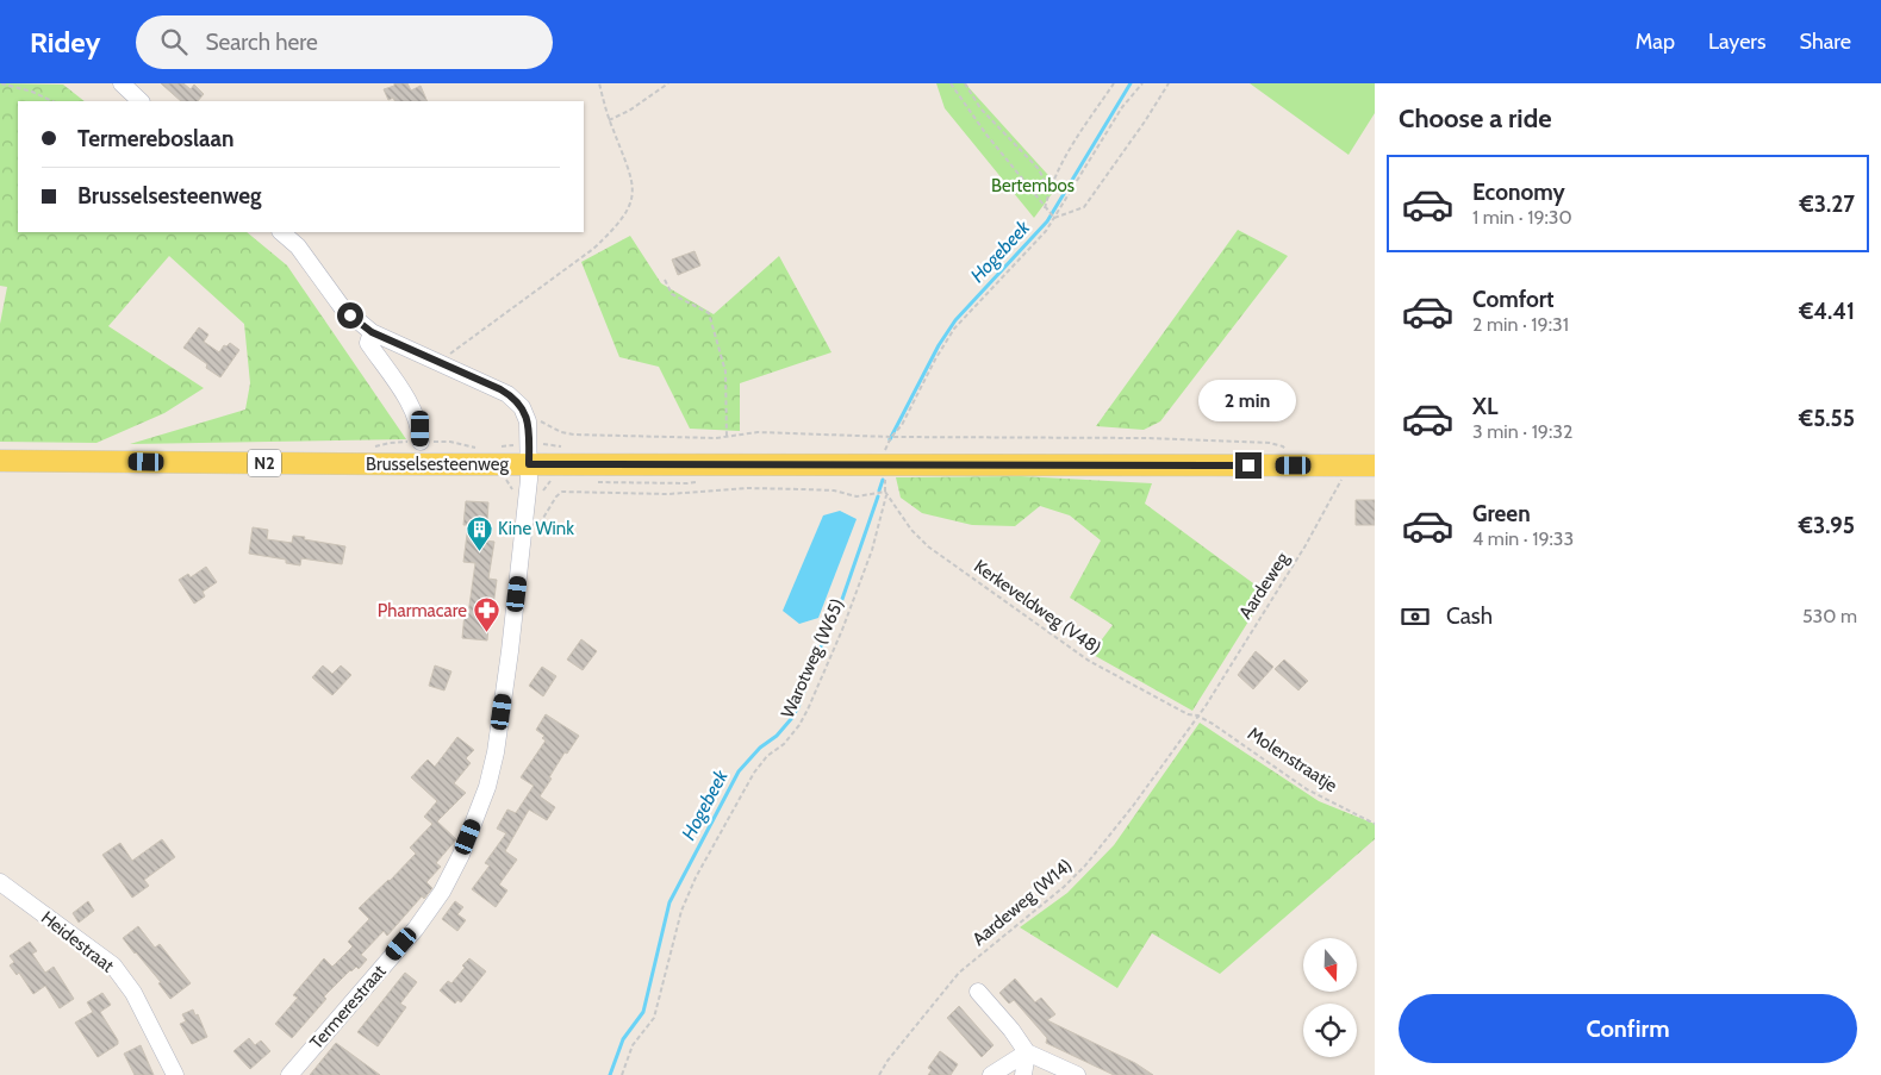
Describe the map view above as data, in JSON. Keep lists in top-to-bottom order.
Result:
{
  "streets": {
    "main road": ["N2", "Brusselsesteenweg"],
    "street": ["Heidestraat", "Termerestraat"],
    "path": [
      "Aardeweg",
      "Kerkeveldweg (V48)",
      "Warotweg (W65)",
      "Molenstraatje",
      "Aardeweg (W14)"
    ]
  },
  "crossings": [
    ["Brusselsesteenweg", "Aardeweg"],
    ["Brusselsesteenweg", "Termerestraat"],
    ["Aardeweg", "Kerkeveldweg (V48)"],
    ["Aardeweg", "Molenstraatje"],
    ["Aardeweg", "Aardeweg (W14)"],
    ["Kerkeveldweg (V48)", "Warotweg (W65)"],
    ["Kerkeveldweg (V48)", "Molenstraatje"],
    ["Kerkeveldweg (V48)", "Aardeweg (W14)"],
    ["Molenstraatje", "Aardeweg (W14)"]
  ],
  "water": ["Hogebeek"],
  "parks": ["Bertembos"],
  "places": {
    "building": ["Kine Wink"],
    "pharmacy": ["Pharmacare"]
  },
  "north": "bottom",
  "page": {
    "header": "Ridey",
    "search": "Search here",
    "nav": ["Map", "Layers", "Share"],
    "heading": "Choose a ride",
    "banner": ["Termereboslaan", "Brusselsesteenweg"],
    "list": [
      {
        "name": "Economy",
        "note": "1 min · 19:30",
        "value": "€3.27"
      },
      {
        "name": "Comfort",
        "note": "2 min · 19:31",
        "value": "€4.41"
      },
      {
        "name": "XL",
        "note": "3 min · 19:32",
        "value": "€5.55"
      },
      {
        "name": "Green",
        "note": "4 min · 19:33",
        "value": "€3.95"
      }
    ],
    "bubble": "2 min",
    "pay": ["Cash", "530 m"],
    "buttons": "Confirm"
  }
}
